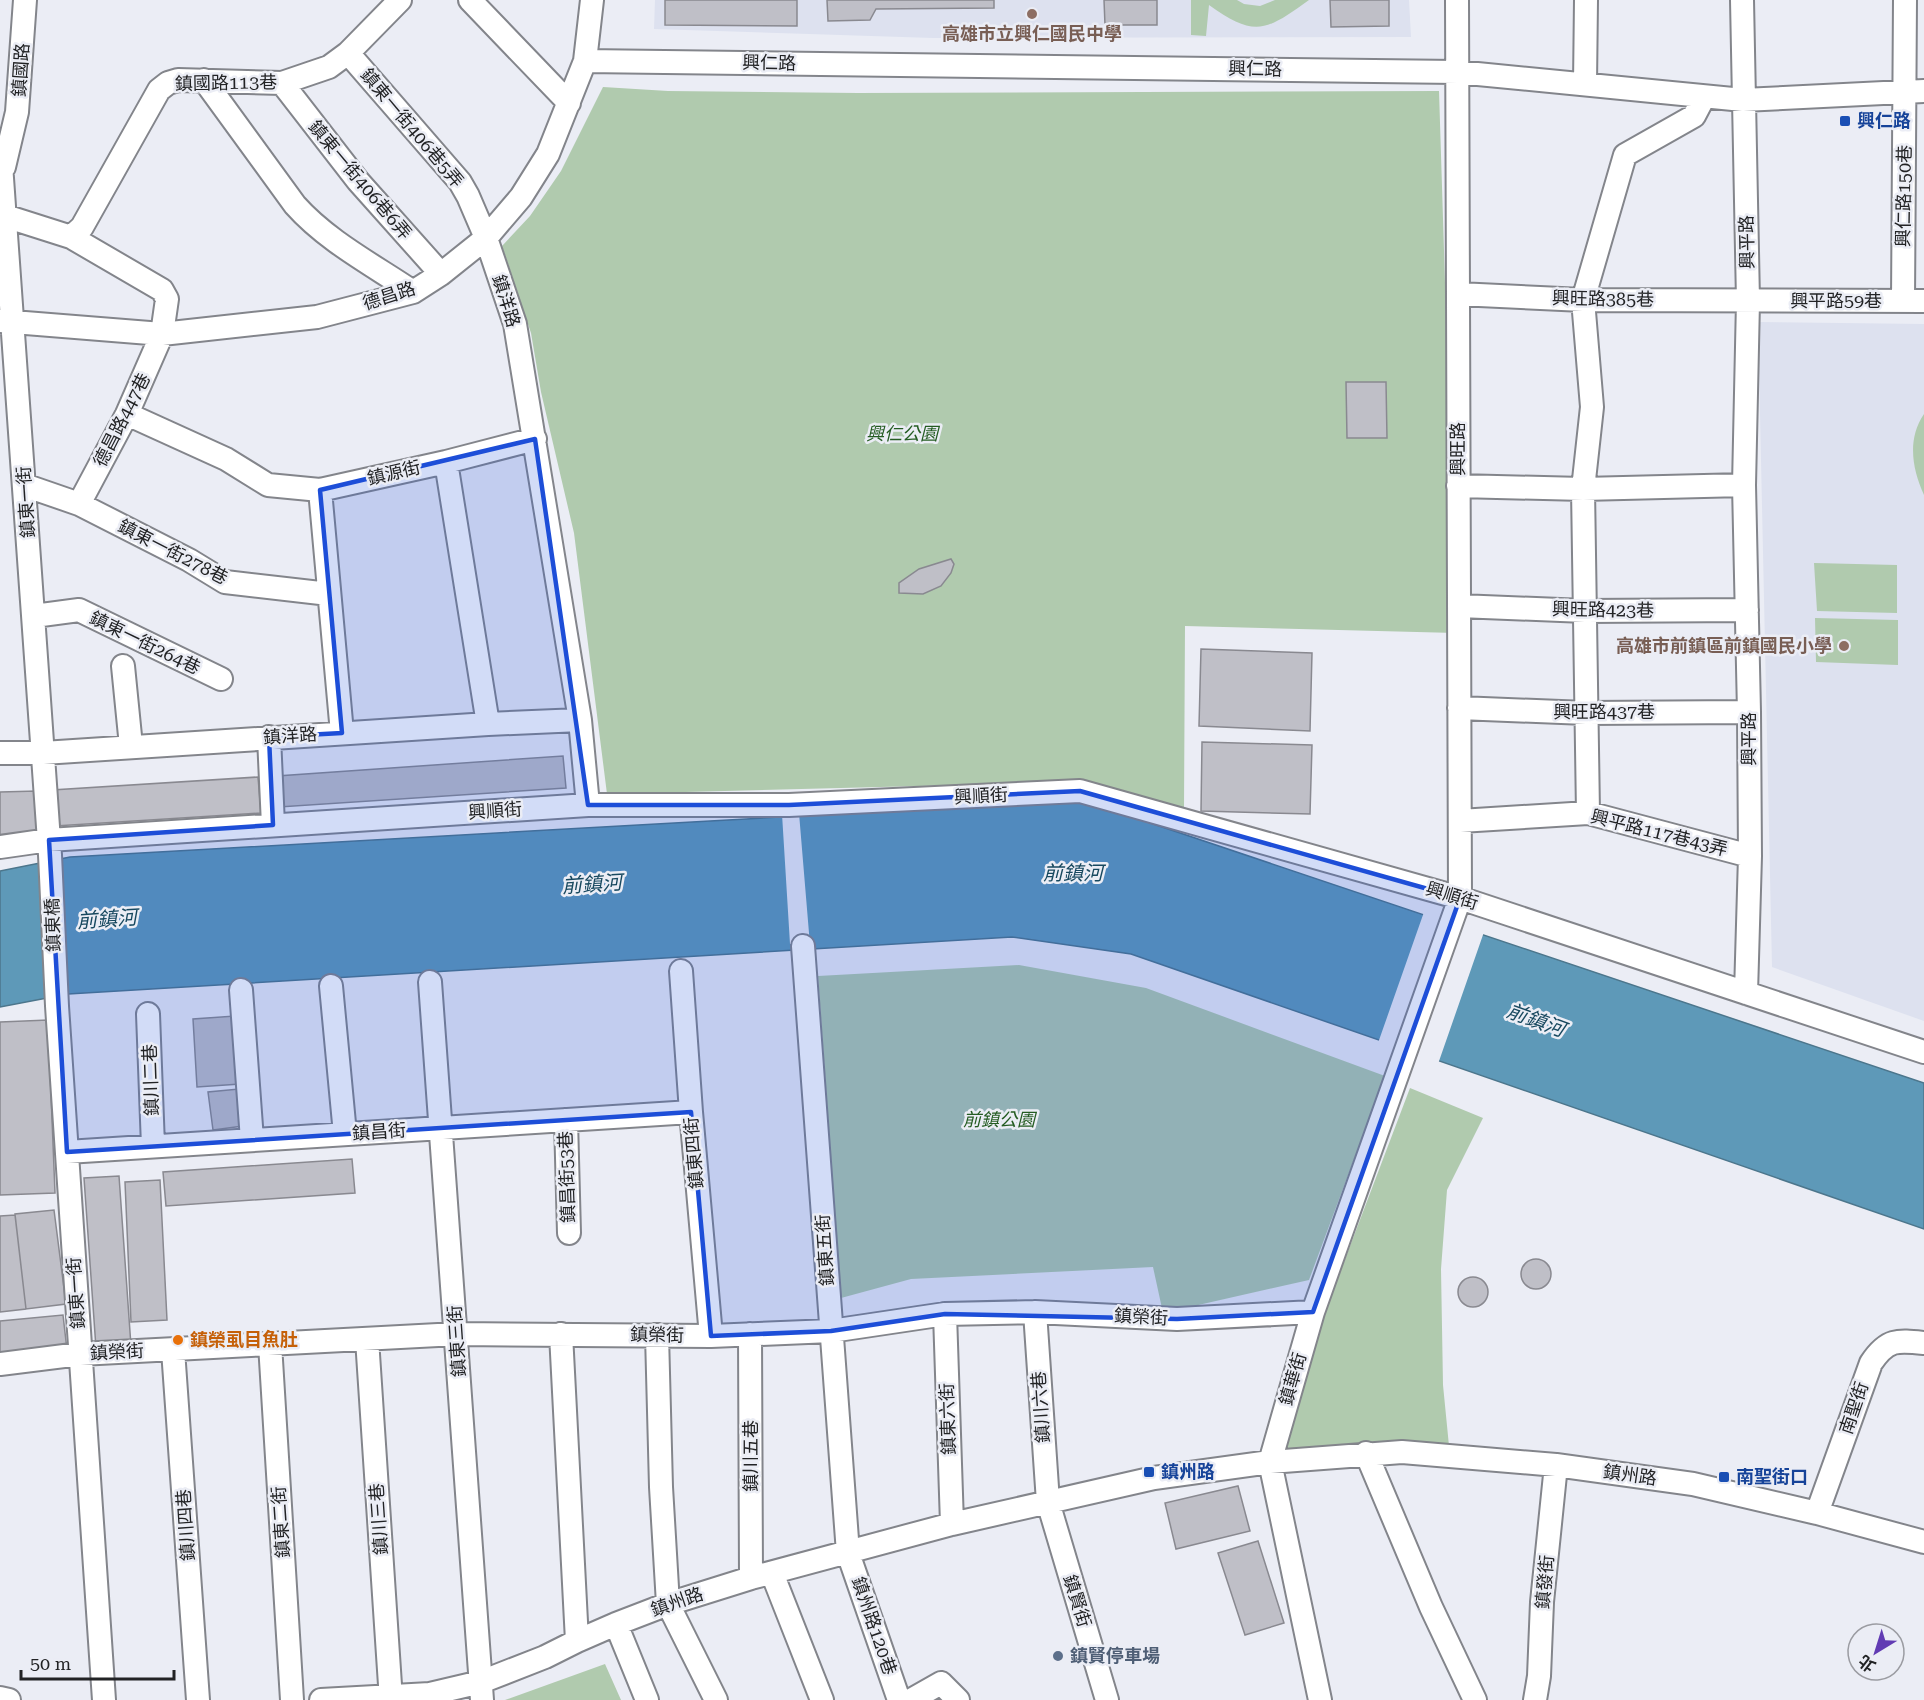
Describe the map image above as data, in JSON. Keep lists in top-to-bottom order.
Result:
{
  "streets": {
    "street": [
      "興仁路",
      "鎮國路",
      "鎮國路113巷",
      "鎮東一街406巷5弄",
      "鎮東一街406巷6弄",
      "興仁路150巷",
      "興平路",
      "德昌路",
      "興旺路385巷",
      "鎮洋路",
      "興平路59巷",
      "德昌路447巷",
      "興旺路",
      "鎮源街",
      "鎮東一街",
      "鎮東一街278巷",
      "興旺路423巷",
      "鎮東一街264巷",
      "興旺路437巷",
      "興順街",
      "興平路117巷43弄",
      "鎮東橋",
      "鎮川二巷",
      "鎮昌街",
      "鎮東四街",
      "鎮昌街53巷",
      "鎮東五街",
      "鎮榮街",
      "鎮東三街",
      "鎮華街",
      "鎮川六巷",
      "南聖街",
      "鎮東六街",
      "鎮川五巷",
      "鎮州路",
      "鎮川三巷",
      "鎮東二街",
      "鎮川四巷",
      "鎮發街",
      "鎮賢街",
      "鎮州路120巷"
    ]
  },
  "crossings": [
    ["興仁路", "興仁路150巷"],
    ["興仁路", "興平路"],
    ["興仁路", "德昌路"],
    ["興仁路", "興旺路"],
    ["鎮國路", "鎮東一街"],
    ["鎮國路113巷", "鎮東一街406巷5弄"],
    ["鎮國路113巷", "鎮東一街406巷6弄"],
    ["鎮國路113巷", "德昌路447巷"],
    ["鎮東一街406巷5弄", "德昌路"],
    ["鎮東一街406巷5弄", "鎮洋路"],
    ["鎮東一街406巷6弄", "德昌路"],
    ["興仁路150巷", "興平路59巷"],
    ["興平路", "興旺路385巷"],
    ["興平路", "興平路59巷"],
    ["興平路", "興旺路423巷"],
    ["興平路", "興旺路437巷"],
    ["興平路", "興順街"],
    ["興平路", "興平路117巷43弄"],
    ["德昌路", "鎮洋路"],
    ["德昌路", "德昌路447巷"],
    ["德昌路", "鎮東一街"],
    ["興旺路385巷", "興平路59巷"],
    ["興旺路385巷", "興旺路"],
    ["鎮洋路", "鎮源街"],
    ["鎮洋路", "鎮東一街"],
    ["鎮洋路", "興順街"],
    ["德昌路447巷", "鎮源街"],
    ["德昌路447巷", "鎮東一街278巷"],
    ["興旺路", "興旺路423巷"],
    ["興旺路", "興旺路437巷"],
    ["興旺路", "興順街"],
    ["興旺路", "興平路117巷43弄"],
    ["興旺路", "鎮華街"],
    ["鎮東一街", "鎮東一街278巷"],
    ["鎮東一街", "鎮東一街264巷"],
    ["鎮東一街", "興順街"],
    ["鎮東一街", "鎮東橋"],
    ["鎮東一街", "鎮昌街"],
    ["鎮東一街", "鎮榮街"],
    ["興順街", "鎮東橋"],
    ["鎮川二巷", "鎮昌街"],
    ["鎮昌街", "鎮東四街"],
    ["鎮昌街", "鎮昌街53巷"],
    ["鎮昌街", "鎮東三街"],
    ["鎮東四街", "鎮榮街"],
    ["鎮東五街", "鎮榮街"],
    ["鎮東五街", "鎮州路"],
    ["鎮東五街", "鎮州路120巷"],
    ["鎮榮街", "鎮東三街"],
    ["鎮榮街", "鎮華街"],
    ["鎮榮街", "鎮川六巷"],
    ["鎮榮街", "鎮東六街"],
    ["鎮榮街", "鎮川五巷"],
    ["鎮榮街", "鎮川三巷"],
    ["鎮榮街", "鎮東二街"],
    ["鎮榮街", "鎮川四巷"],
    ["鎮東三街", "鎮州路"],
    ["鎮華街", "鎮州路"],
    ["鎮川六巷", "鎮州路"],
    ["鎮川六巷", "鎮賢街"],
    ["南聖街", "鎮州路"],
    ["鎮東六街", "鎮州路"],
    ["鎮川五巷", "鎮州路"],
    ["鎮州路", "鎮川三巷"],
    ["鎮州路", "鎮發街"],
    ["鎮州路", "鎮賢街"],
    ["鎮州路", "鎮州路120巷"]
  ],
  "water": ["前鎮河"],
  "parks": ["興仁公園", "前鎮公園"],
  "places": {
    "other": [
      "高雄市立興仁國民中學",
      "高雄市前鎮區前鎮國民小學",
      "鎮榮虱目魚肚",
      "鎮賢停車場"
    ],
    "transit": ["興仁路", "鎮州路", "南聖街口"]
  },
  "scale_bar": "50 m",
  "north": "bottom left"
}
